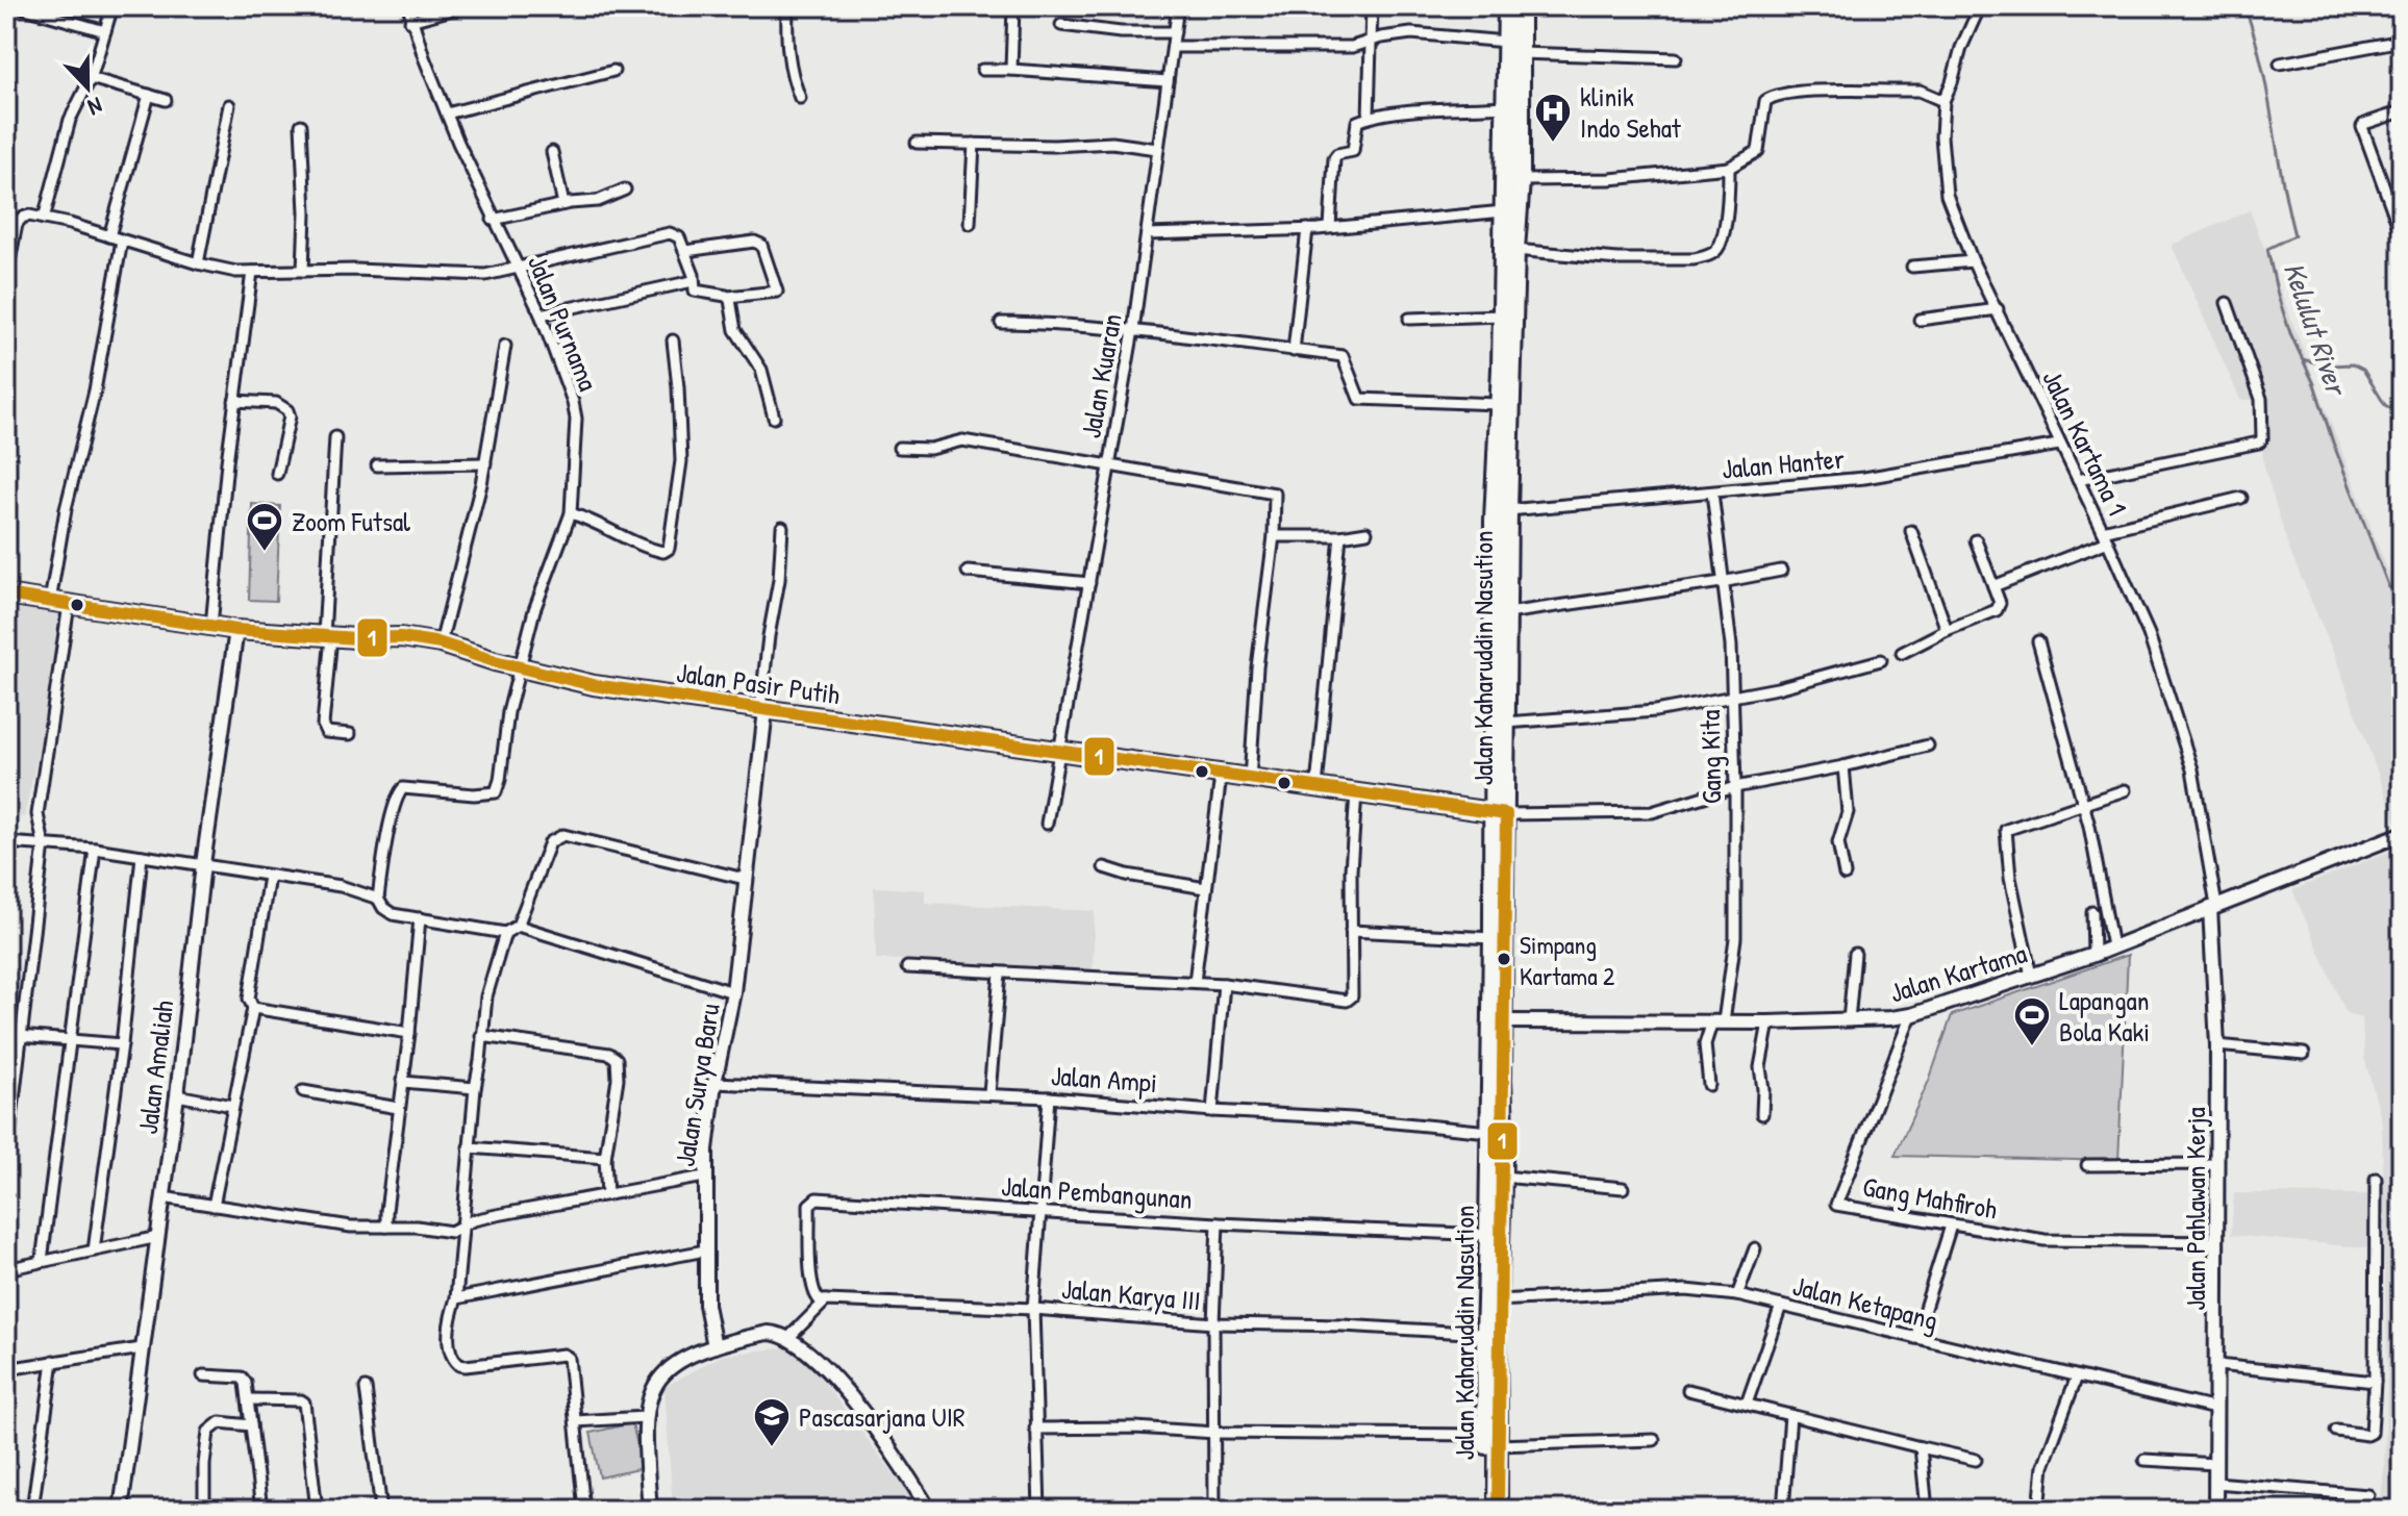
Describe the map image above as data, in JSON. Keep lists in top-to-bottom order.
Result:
{
  "streets": {
    "highway": ["Jalan Kaharuddin Nasution", "Jalan Pasir Putih"],
    "street": [
      "Jalan Purnama",
      "Jalan Kuaran",
      "Jalan Kartama 1",
      "Jalan Hanter",
      "Gang Kita",
      "Jalan Kartama",
      "Jalan Amaliah",
      "Jalan Ampi",
      "Jalan Surya Baru",
      "Jalan Pembangunan",
      "Gang Mahfiroh",
      "Jalan Pahlawan Kerja",
      "Jalan Karya III",
      "Jalan Ketapang"
    ]
  },
  "crossings": [
    ["Jalan Purnama", "Jalan Pasir Putih"],
    ["Jalan Kuaran", "Jalan Pasir Putih"],
    ["Jalan Kartama 1", "Jalan Hanter"],
    ["Jalan Kartama 1", "Jalan Kartama"],
    ["Jalan Kartama 1", "Jalan Pahlawan Kerja"],
    ["Jalan Hanter", "Jalan Kaharuddin Nasution"],
    ["Jalan Hanter", "Gang Kita"],
    ["Jalan Kaharuddin Nasution", "Jalan Pasir Putih"],
    ["Jalan Kaharuddin Nasution", "Jalan Kartama"],
    ["Jalan Kaharuddin Nasution", "Jalan Ampi"],
    ["Jalan Kaharuddin Nasution", "Jalan Pembangunan"],
    ["Jalan Kaharuddin Nasution", "Jalan Karya III"],
    ["Jalan Kaharuddin Nasution", "Jalan Ketapang"],
    ["Jalan Pasir Putih", "Jalan Amaliah"],
    ["Jalan Pasir Putih", "Jalan Surya Baru"],
    ["Gang Kita", "Jalan Kartama"],
    ["Jalan Kartama", "Gang Mahfiroh"],
    ["Jalan Kartama", "Jalan Pahlawan Kerja"],
    ["Jalan Ampi", "Jalan Surya Baru"],
    ["Jalan Pembangunan", "Jalan Karya III"],
    ["Gang Mahfiroh", "Jalan Pahlawan Kerja"],
    ["Jalan Pahlawan Kerja", "Jalan Ketapang"]
  ],
  "water": ["Kelulut River"],
  "places": {
    "hospital": ["klinik Indo Sehat"],
    "sports": ["Zoom Futsal", "Lapangan Bola Kaki"],
    "other": ["Simpang Kartama 2"],
    "school or university": ["Pascasarjana UIR"]
  },
  "lines": ["transit line 1"],
  "north": "bottom"
}
